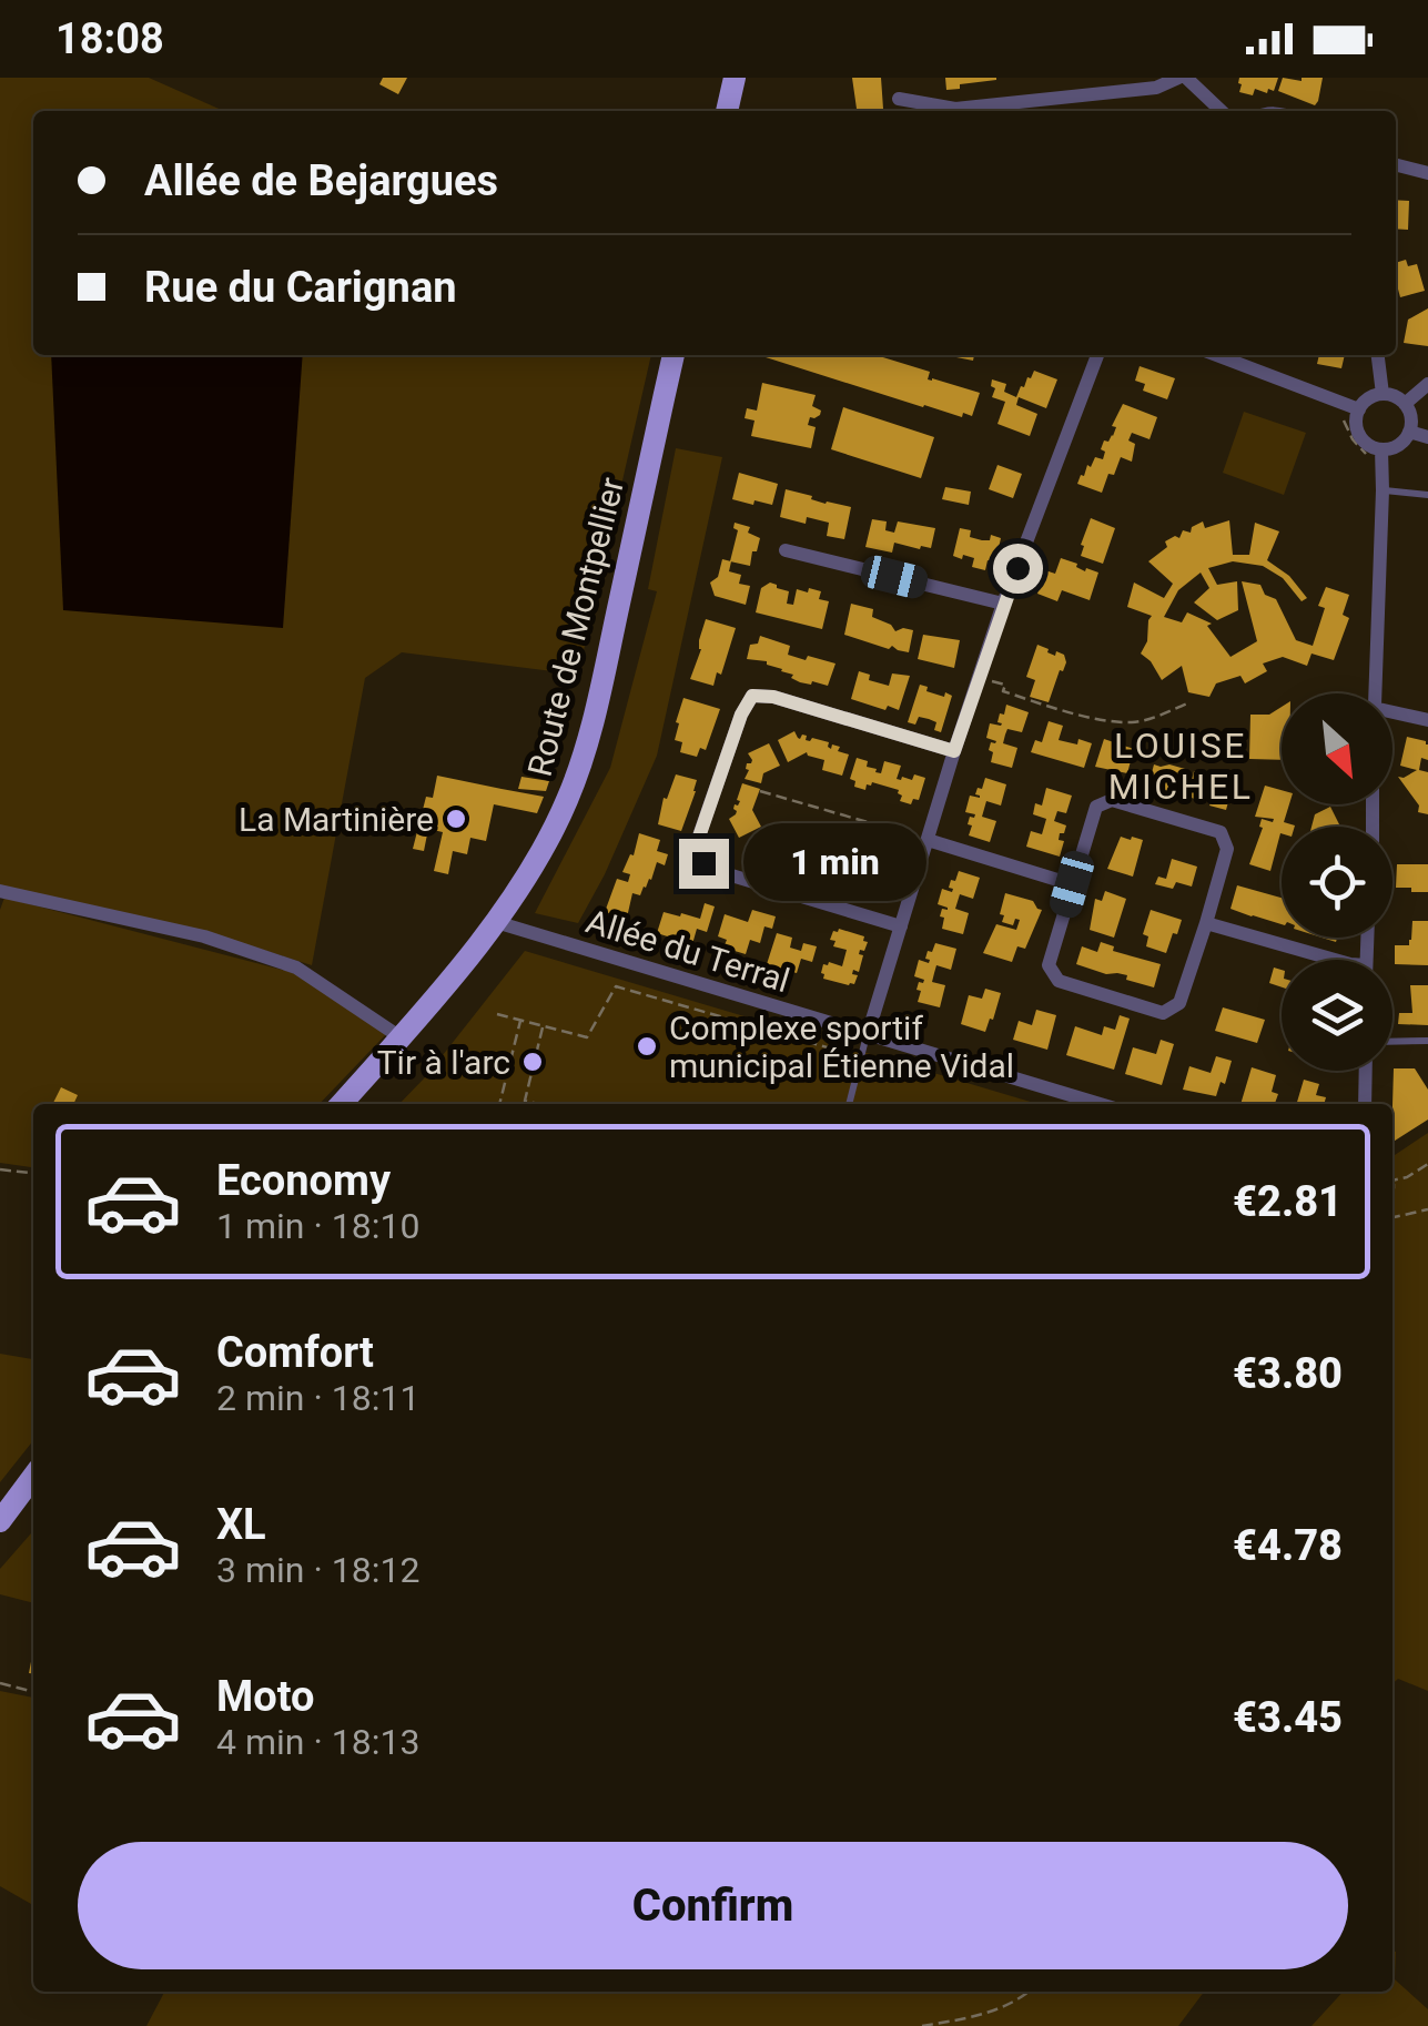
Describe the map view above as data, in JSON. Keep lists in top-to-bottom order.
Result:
{
  "streets": {
    "main road": ["Route de Montpellier"],
    "street": ["Allée du Terral"]
  },
  "crossings": [
    ["Route de Montpellier", "Allée du Terral"]
  ],
  "districts": ["LOUISE MICHEL"],
  "places": ["La Martinière", "Complexe sportif municipal Étienne Vidal", "Tir à l'arc"],
  "north": "bottom right",
  "page": {
    "status": "18:08",
    "banner": ["Allée de Bejargues", "Rue du Carignan"],
    "bubble": "1 min",
    "list": [
      {
        "name": "Economy",
        "note": "1 min · 18:10",
        "value": "€2.81"
      },
      {
        "name": "Comfort",
        "note": "2 min · 18:11",
        "value": "€3.80"
      },
      {
        "name": "XL",
        "note": "3 min · 18:12",
        "value": "€4.78"
      },
      {
        "name": "Moto",
        "note": "4 min · 18:13",
        "value": "€3.45"
      }
    ],
    "buttons": "Confirm"
  }
}
